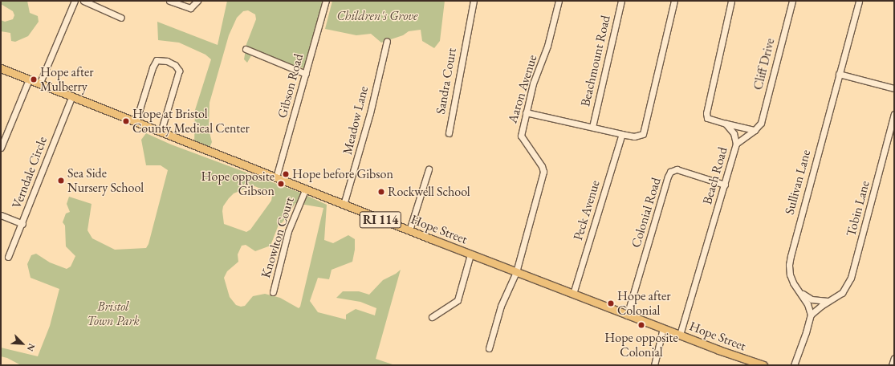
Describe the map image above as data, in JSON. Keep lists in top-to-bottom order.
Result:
{
  "streets": {
    "main road": ["RI 114", "Hope Street"],
    "street": [
      "Beachmount Road",
      "Cliff Drive",
      "Sandra Court",
      "Gibson Road",
      "Aaron Avenue",
      "Meadow Lane",
      "Verndale Circle",
      "Beach Road",
      "Sullivan Lane",
      "Tobin Lane",
      "Peck Avenue",
      "Colonial Road",
      "Knowlton Court"
    ]
  },
  "crossings": [
    ["Cliff Drive", "Beach Road"],
    ["Gibson Road", "Hope Street"],
    ["Aaron Avenue", "Hope Street"],
    ["Meadow Lane", "Hope Street"],
    ["Verndale Circle", "Hope Street"],
    ["Beach Road", "Colonial Road"],
    ["Beach Road", "Hope Street"],
    ["Sullivan Lane", "Tobin Lane"],
    ["Peck Avenue", "Hope Street"],
    ["Colonial Road", "Hope Street"],
    ["Hope Street", "Knowlton Court"]
  ],
  "parks": ["Children's Grove", "Bristol Town Park"],
  "places": [
    "Hope after Mulberry",
    "Hope at Bristol County Medical Center",
    "Hope before Gibson",
    "Sea Side Nursery School",
    "Hope opposite Gibson",
    "Rockwell School",
    "Hope after Colonial",
    "Hope opposite Colonial"
  ],
  "north": "bottom right"
}
